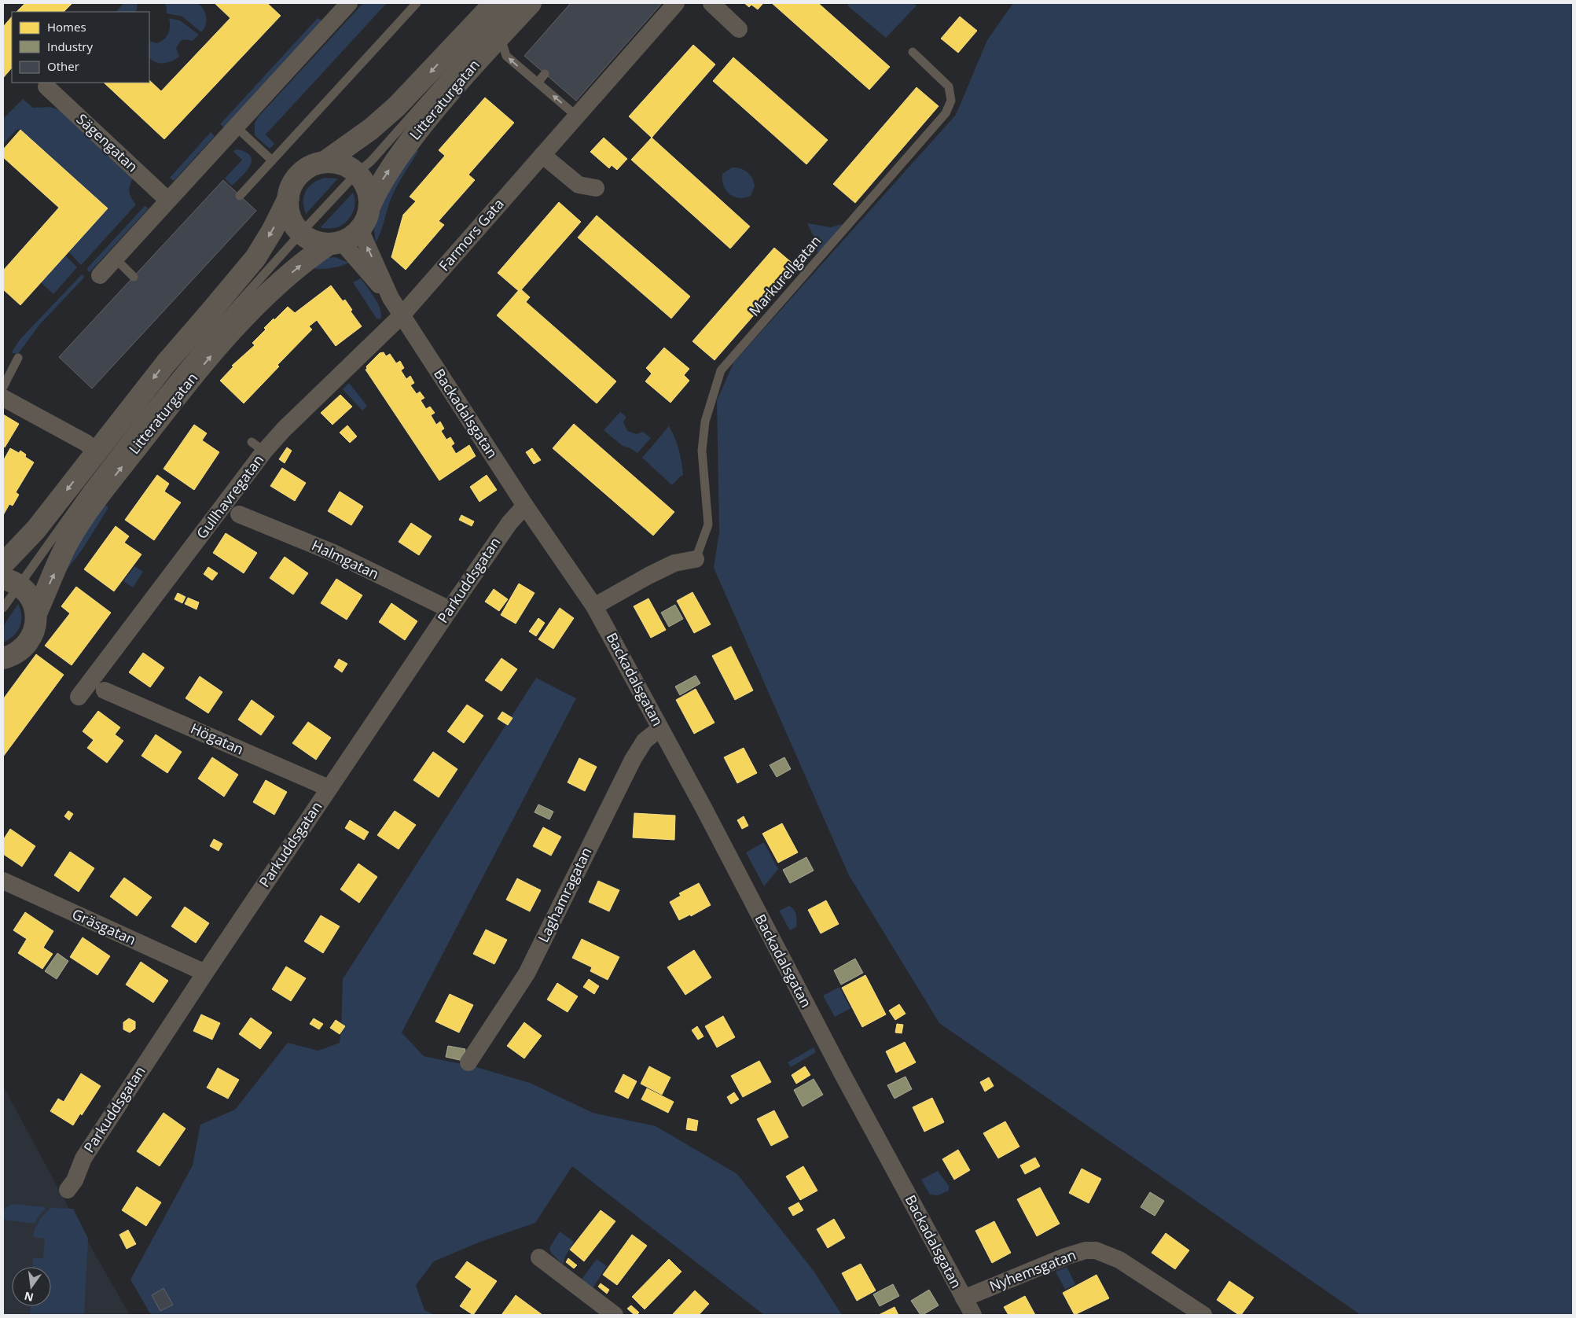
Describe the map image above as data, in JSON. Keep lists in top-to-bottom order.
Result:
{
  "streets": {
    "street": [
      "Litteraturgatan",
      "Sägengatan",
      "Farmors Gata",
      "Backadalsgatan",
      "Gullhavregatan",
      "Halmgatan",
      "Parkuddsgatan",
      "Högatan",
      "Laghamragatan",
      "Gräsgatan",
      "Nyhemsgatan"
    ],
    "lane": ["Markurellgatan"]
  },
  "crossings": [
    ["Litteraturgatan", "Backadalsgatan"],
    ["Farmors Gata", "Backadalsgatan"],
    ["Farmors Gata", "Gullhavregatan"],
    ["Backadalsgatan", "Gullhavregatan"],
    ["Backadalsgatan", "Parkuddsgatan"],
    ["Backadalsgatan", "Laghamragatan"],
    ["Backadalsgatan", "Nyhemsgatan"],
    ["Halmgatan", "Parkuddsgatan"],
    ["Parkuddsgatan", "Högatan"],
    ["Parkuddsgatan", "Gräsgatan"]
  ],
  "legend": ["Homes", "Industry", "Other"],
  "north": "bottom"
}
